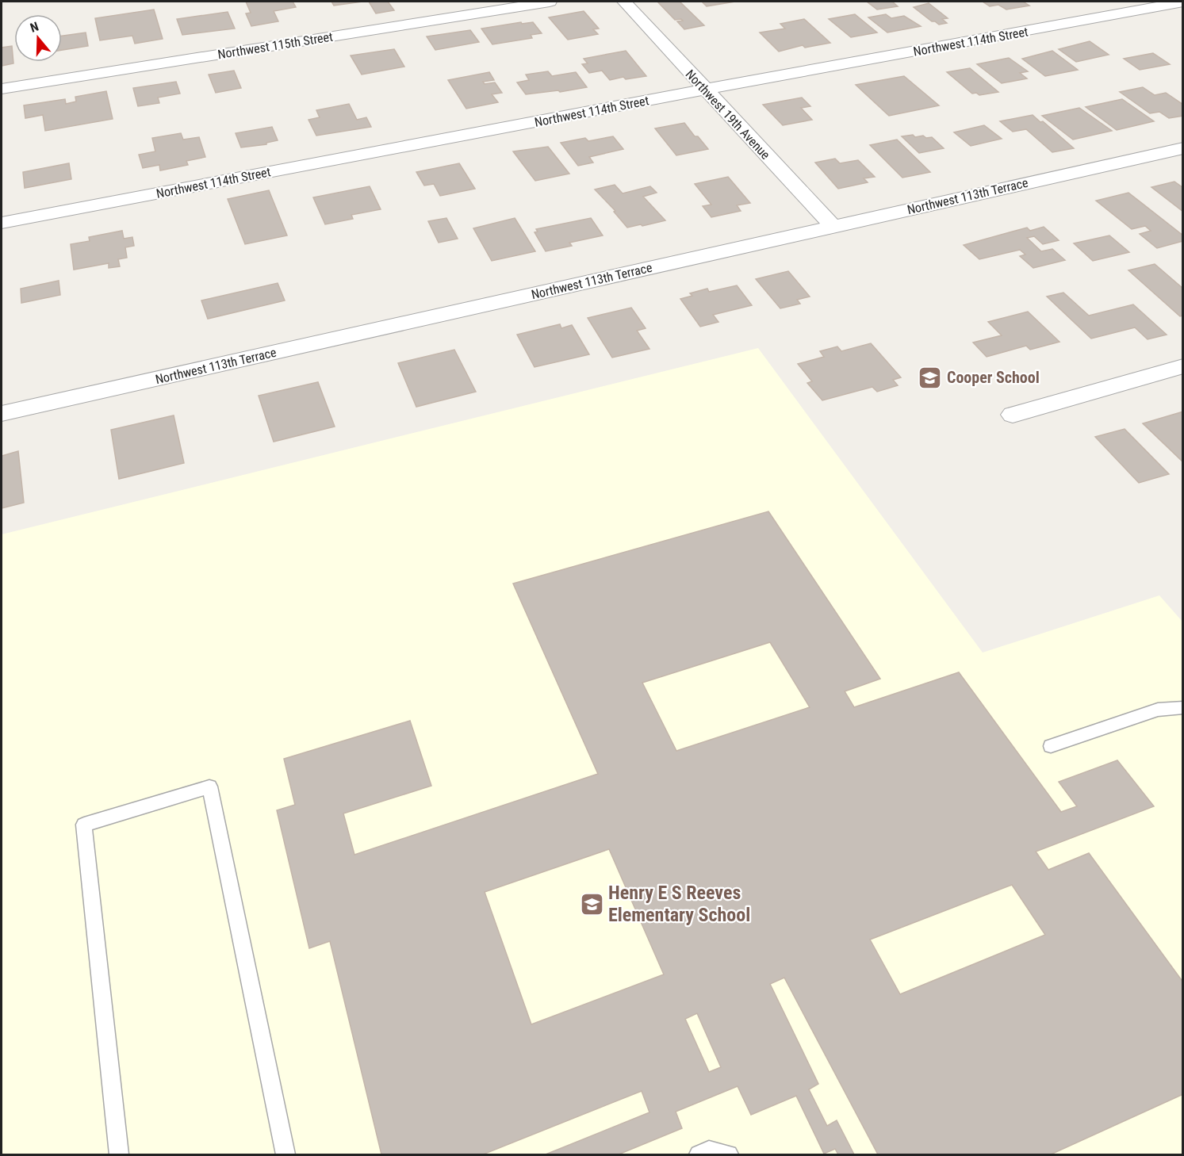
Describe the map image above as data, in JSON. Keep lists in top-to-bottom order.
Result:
{
  "streets": {
    "street": [
      "Northwest 114th Street",
      "Northwest 115th Street",
      "Northwest 19th Avenue",
      "Northwest 113th Terrace"
    ]
  },
  "crossings": [
    ["Northwest 114th Street", "Northwest 19th Avenue"],
    ["Northwest 19th Avenue", "Northwest 113th Terrace"]
  ],
  "places": {
    "school or university": ["Cooper School", "Henry E S Reeves Elementary School"]
  },
  "north": "top"
}
